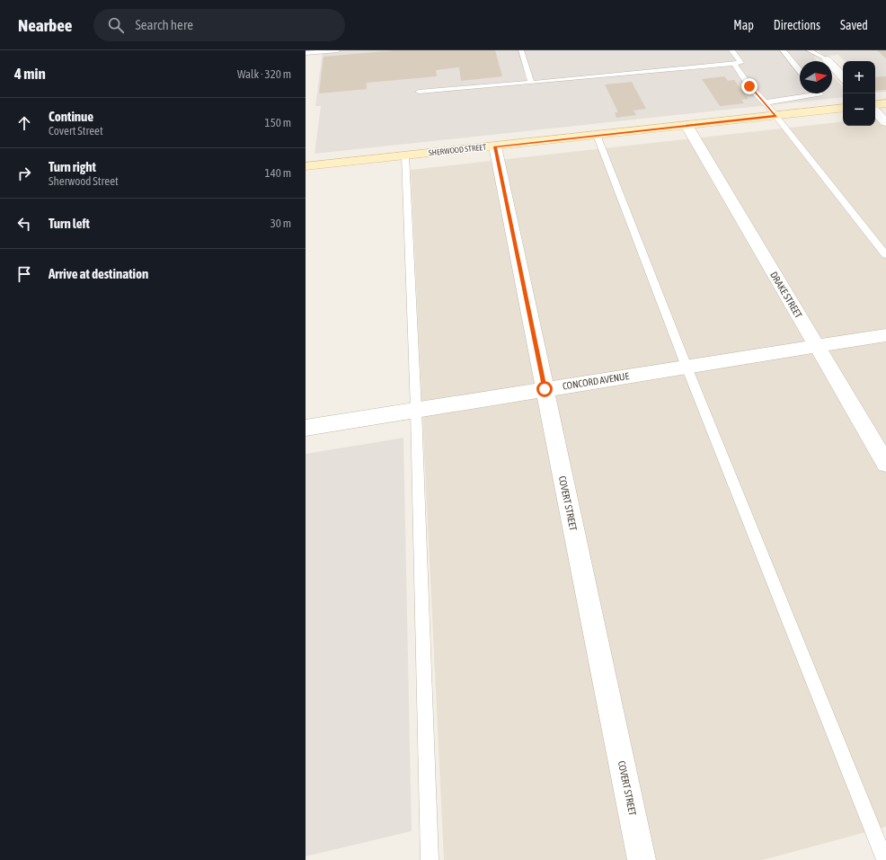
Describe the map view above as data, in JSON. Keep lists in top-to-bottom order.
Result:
{
  "streets": {
    "street": [
      "SHERWOOD STREET",
      "DRAKE STREET",
      "CONCORD AVENUE",
      "COVERT STREET"
    ]
  },
  "crossings": [
    ["SHERWOOD STREET", "DRAKE STREET"],
    ["SHERWOOD STREET", "COVERT STREET"],
    ["DRAKE STREET", "CONCORD AVENUE"],
    ["CONCORD AVENUE", "COVERT STREET"]
  ],
  "north": "right",
  "page": {
    "header": "Nearbee",
    "search": "Search here",
    "nav": ["Map", "Directions", "Saved"],
    "heading": ["4 min", "Walk · 320 m"],
    "map_buttons": ["+", "−"],
    "list": [
      ["Continue", "Covert Street", "150 m"],
      ["Turn right", "Sherwood Street", "140 m"],
      ["Turn left", "30 m"],
      "Arrive at destination"
    ]
  }
}
